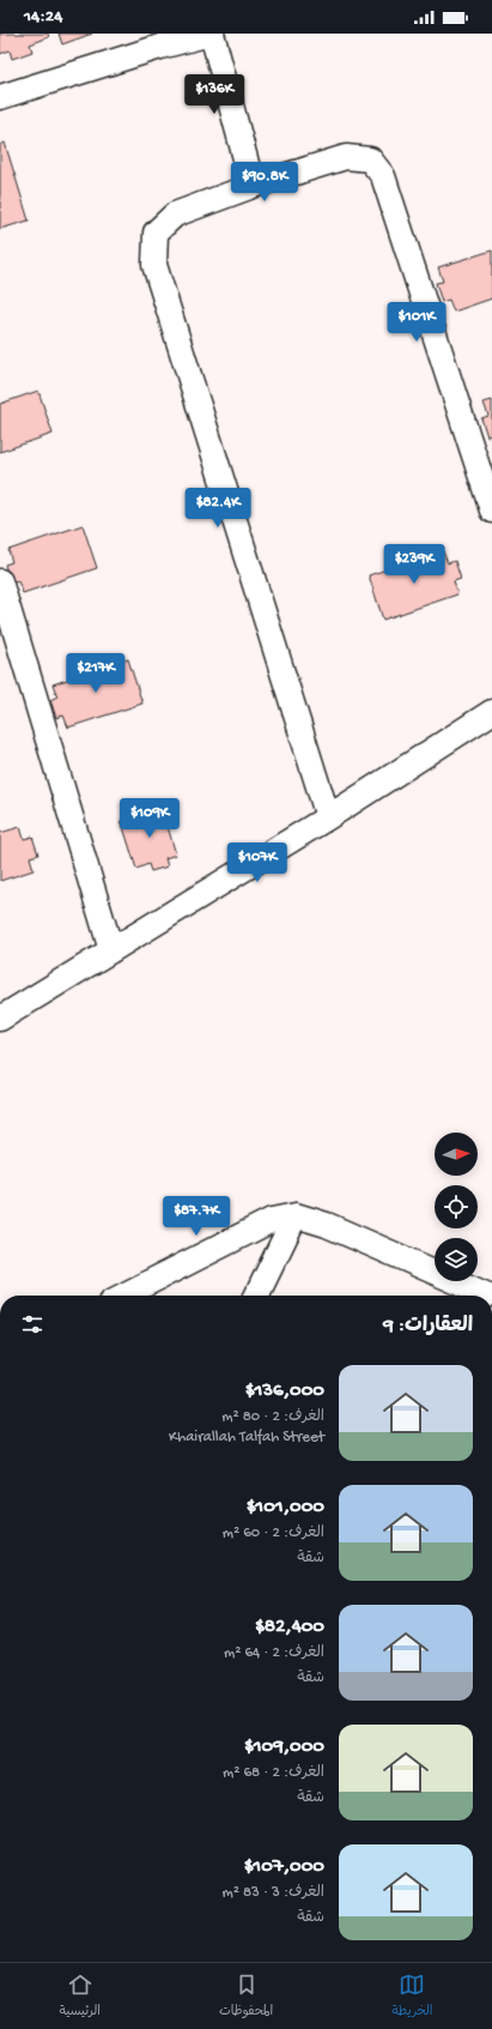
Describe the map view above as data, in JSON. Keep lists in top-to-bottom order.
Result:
{
  "north": "right",
  "page": {
    "status": "14:24",
    "price": [
      "$136K",
      "$90.8K",
      "$101K",
      "$82.4K",
      "$239K",
      "$217K",
      "$109K",
      "$107K",
      "$87.7K"
    ],
    "heading": "العقارات: 9",
    "list": [
      {
        "name": "$136,000",
        "note": "الغرف: 2 · 80 m² · Khairallah Talfah Street"
      },
      {
        "name": "$101,000",
        "note": "الغرف: 2 · 60 m² · شقة"
      },
      {
        "name": "$82,400",
        "note": "الغرف: 2 · 64 m² · شقة"
      },
      {
        "name": "$109,000",
        "note": "الغرف: 2 · 68 m² · شقة"
      },
      {
        "name": "$107,000",
        "note": "الغرف: 3 · 83 m² · شقة"
      }
    ],
    "tabs": ["الخريطة", "المحفوظات", "الرئيسية"]
  }
}
